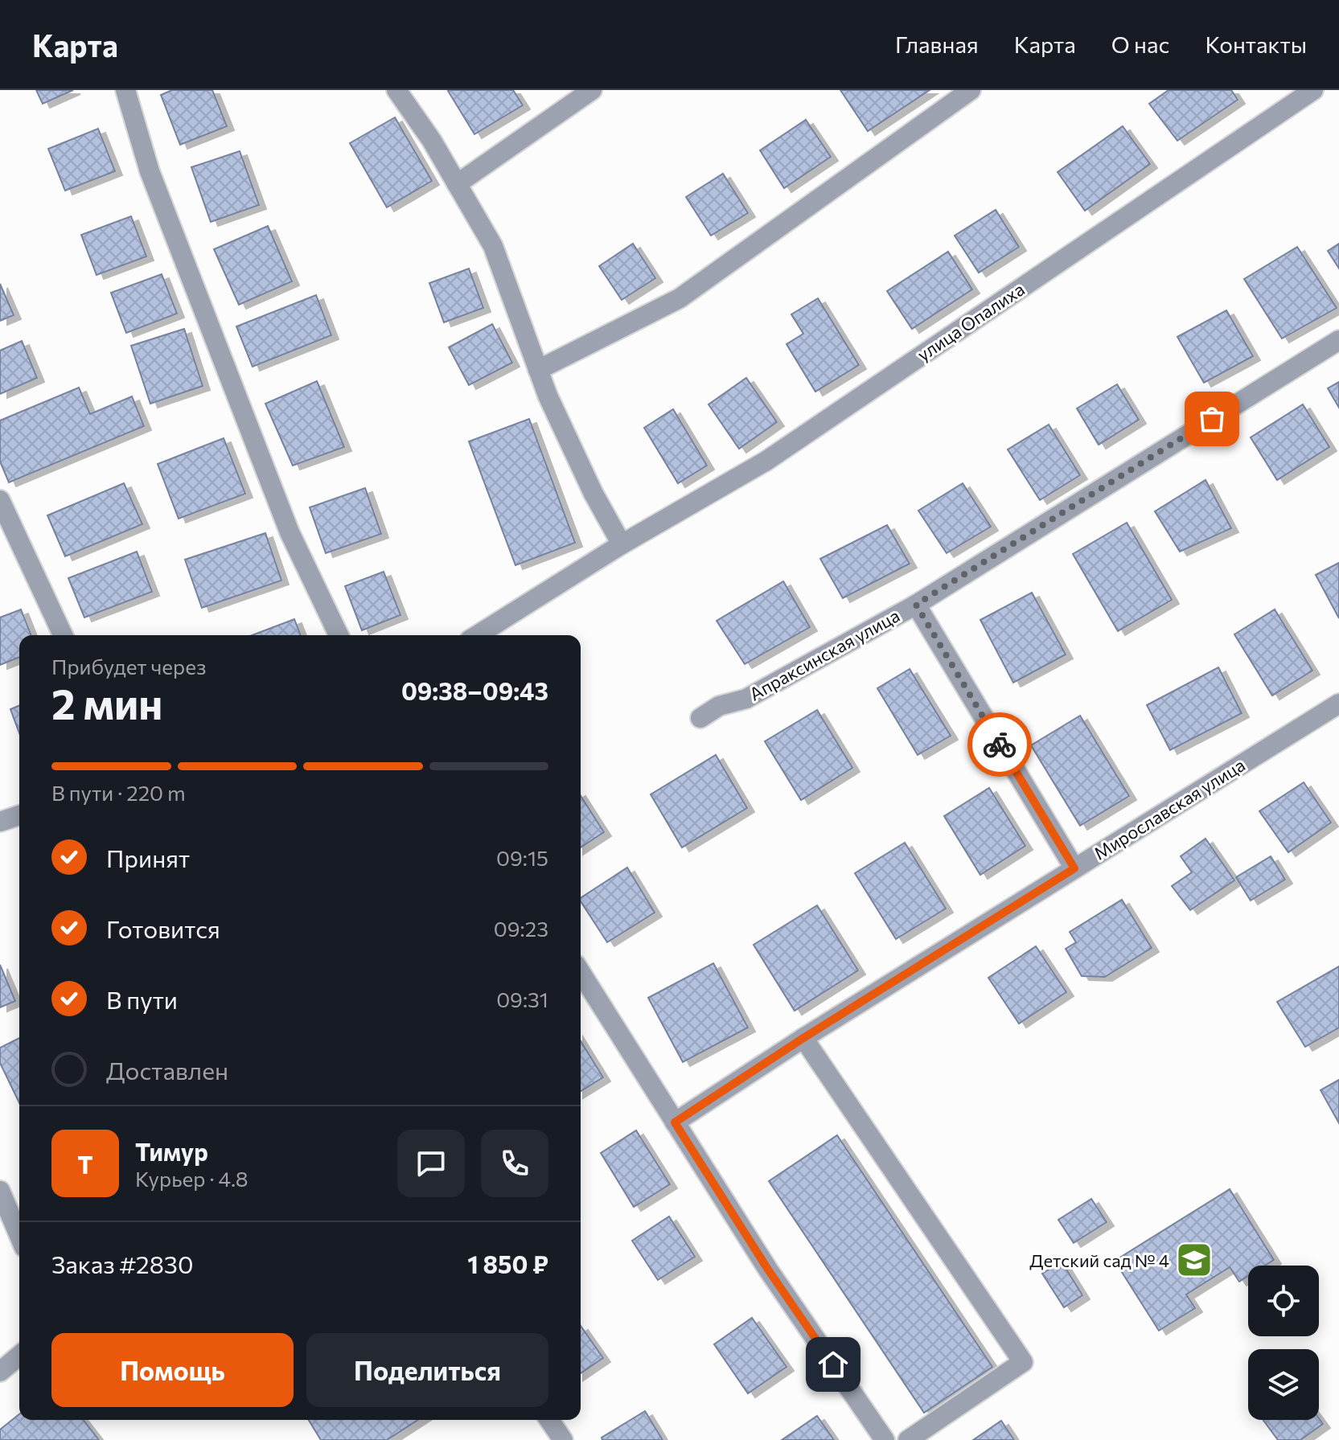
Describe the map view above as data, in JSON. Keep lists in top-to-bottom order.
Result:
{
  "streets": {
    "street": ["улица Опалиха", "Апраксинская улица", "Мирославская улица"]
  },
  "places": {
    "school or university": ["Детский сад № 4"]
  },
  "page": {
    "header": "Карта",
    "nav": [
      "Главная",
      "Карта",
      "О нас",
      "Контакты"
    ],
    "heading": ["2 мин", "Прибудет через", "09:38–09:43"],
    "panel": [
      "Тимур",
      "Курьер · 4.8",
      "Заказ #2830",
      "1 850 ₽"
    ],
    "bar": "В пути · 220 m",
    "list": [
      ["Принят", "09:15"],
      ["Готовится", "09:23"],
      ["В пути", "09:31"],
      "Доставлен"
    ],
    "round": "Т",
    "buttons": ["Помощь", "Поделиться"]
  }
}
